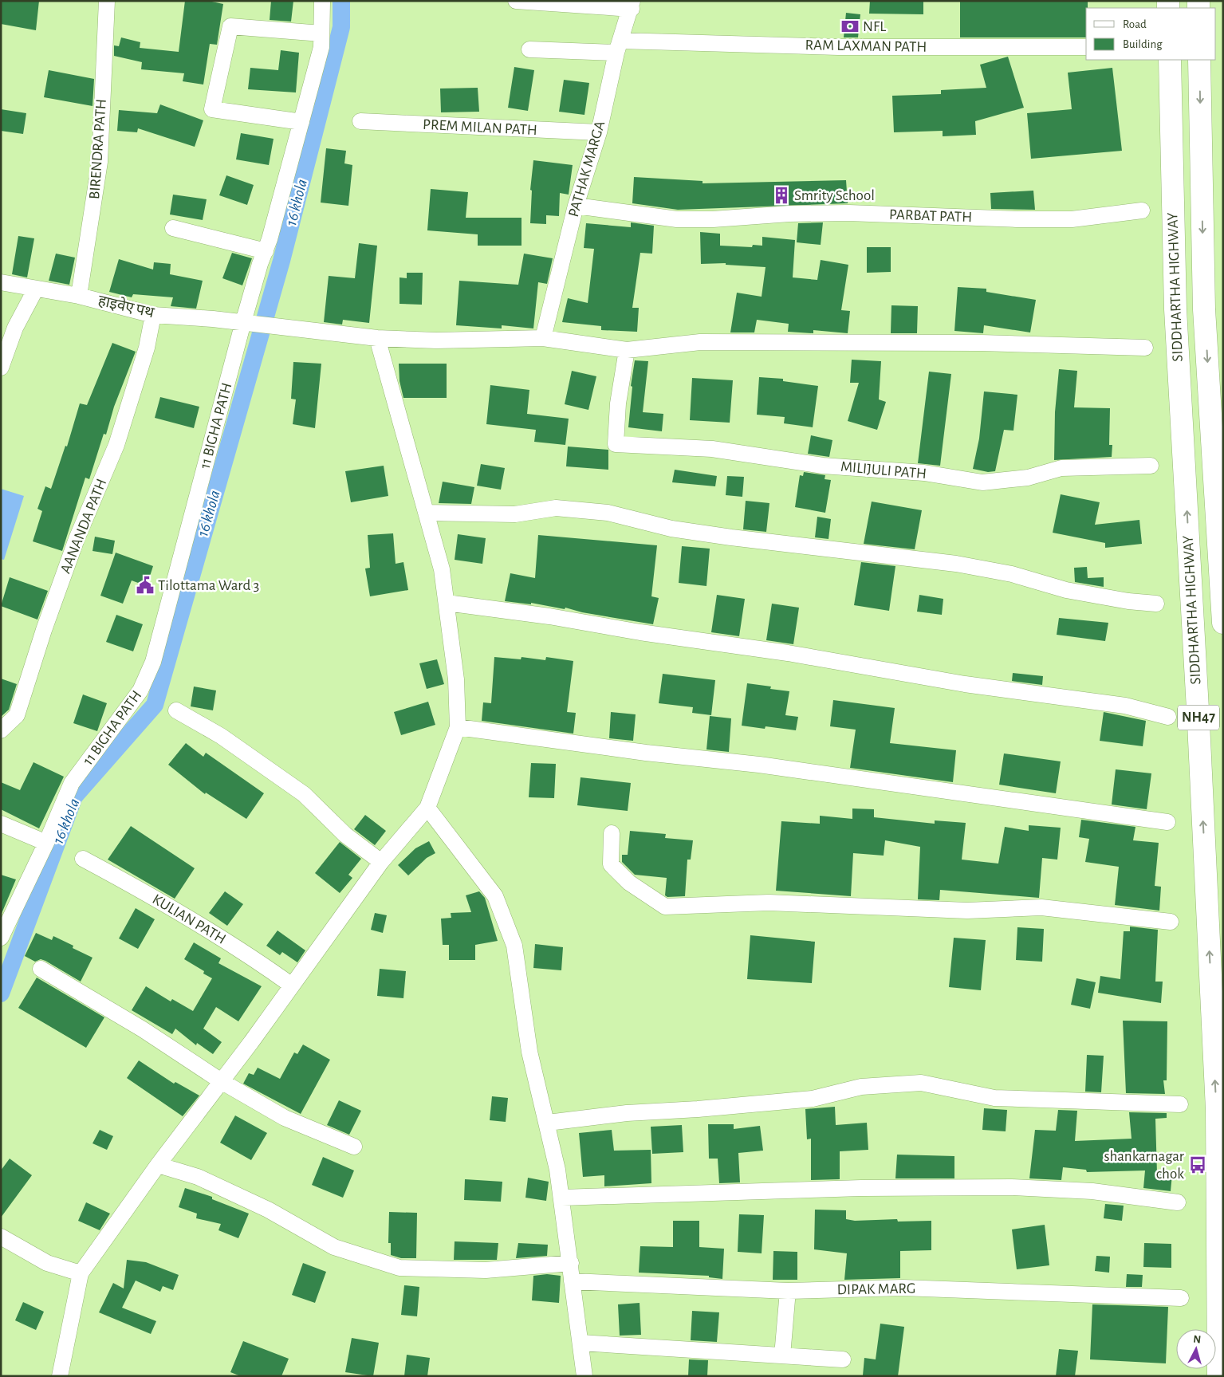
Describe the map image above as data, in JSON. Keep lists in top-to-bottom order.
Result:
{
  "streets": {
    "highway": ["SIDDHARTHA HIGHWAY", "NH47"],
    "street": [
      "RAM LAXMAN PATH",
      "PREM MILAN PATH",
      "BIRENDRA PATH",
      "PATHAK MARGA",
      "PARBAT PATH",
      "हाइवेए पथ",
      "11 BIGHA PATH",
      "MILIJULI PATH",
      "AANANDA PATH",
      "KULIAN PATH",
      "DIPAK MARG"
    ]
  },
  "crossings": [
    ["RAM LAXMAN PATH", "PATHAK MARGA"],
    ["PREM MILAN PATH", "PATHAK MARGA"],
    ["BIRENDRA PATH", "हाइवेए पथ"],
    ["PATHAK MARGA", "PARBAT PATH"],
    ["PATHAK MARGA", "हाइवेए पथ"],
    ["हाइवेए पथ", "11 BIGHA PATH"],
    ["हाइवेए पथ", "MILIJULI PATH"],
    ["हाइवेए पथ", "AANANDA PATH"]
  ],
  "water": ["16 khola"],
  "places": {
    "bank": ["NFL"],
    "building": ["Smrity School"],
    "public building": ["Tilottama Ward 3"],
    "bus stop": ["shankarnagar chok"]
  },
  "legend": ["Road", "Building"],
  "north": "top"
}
